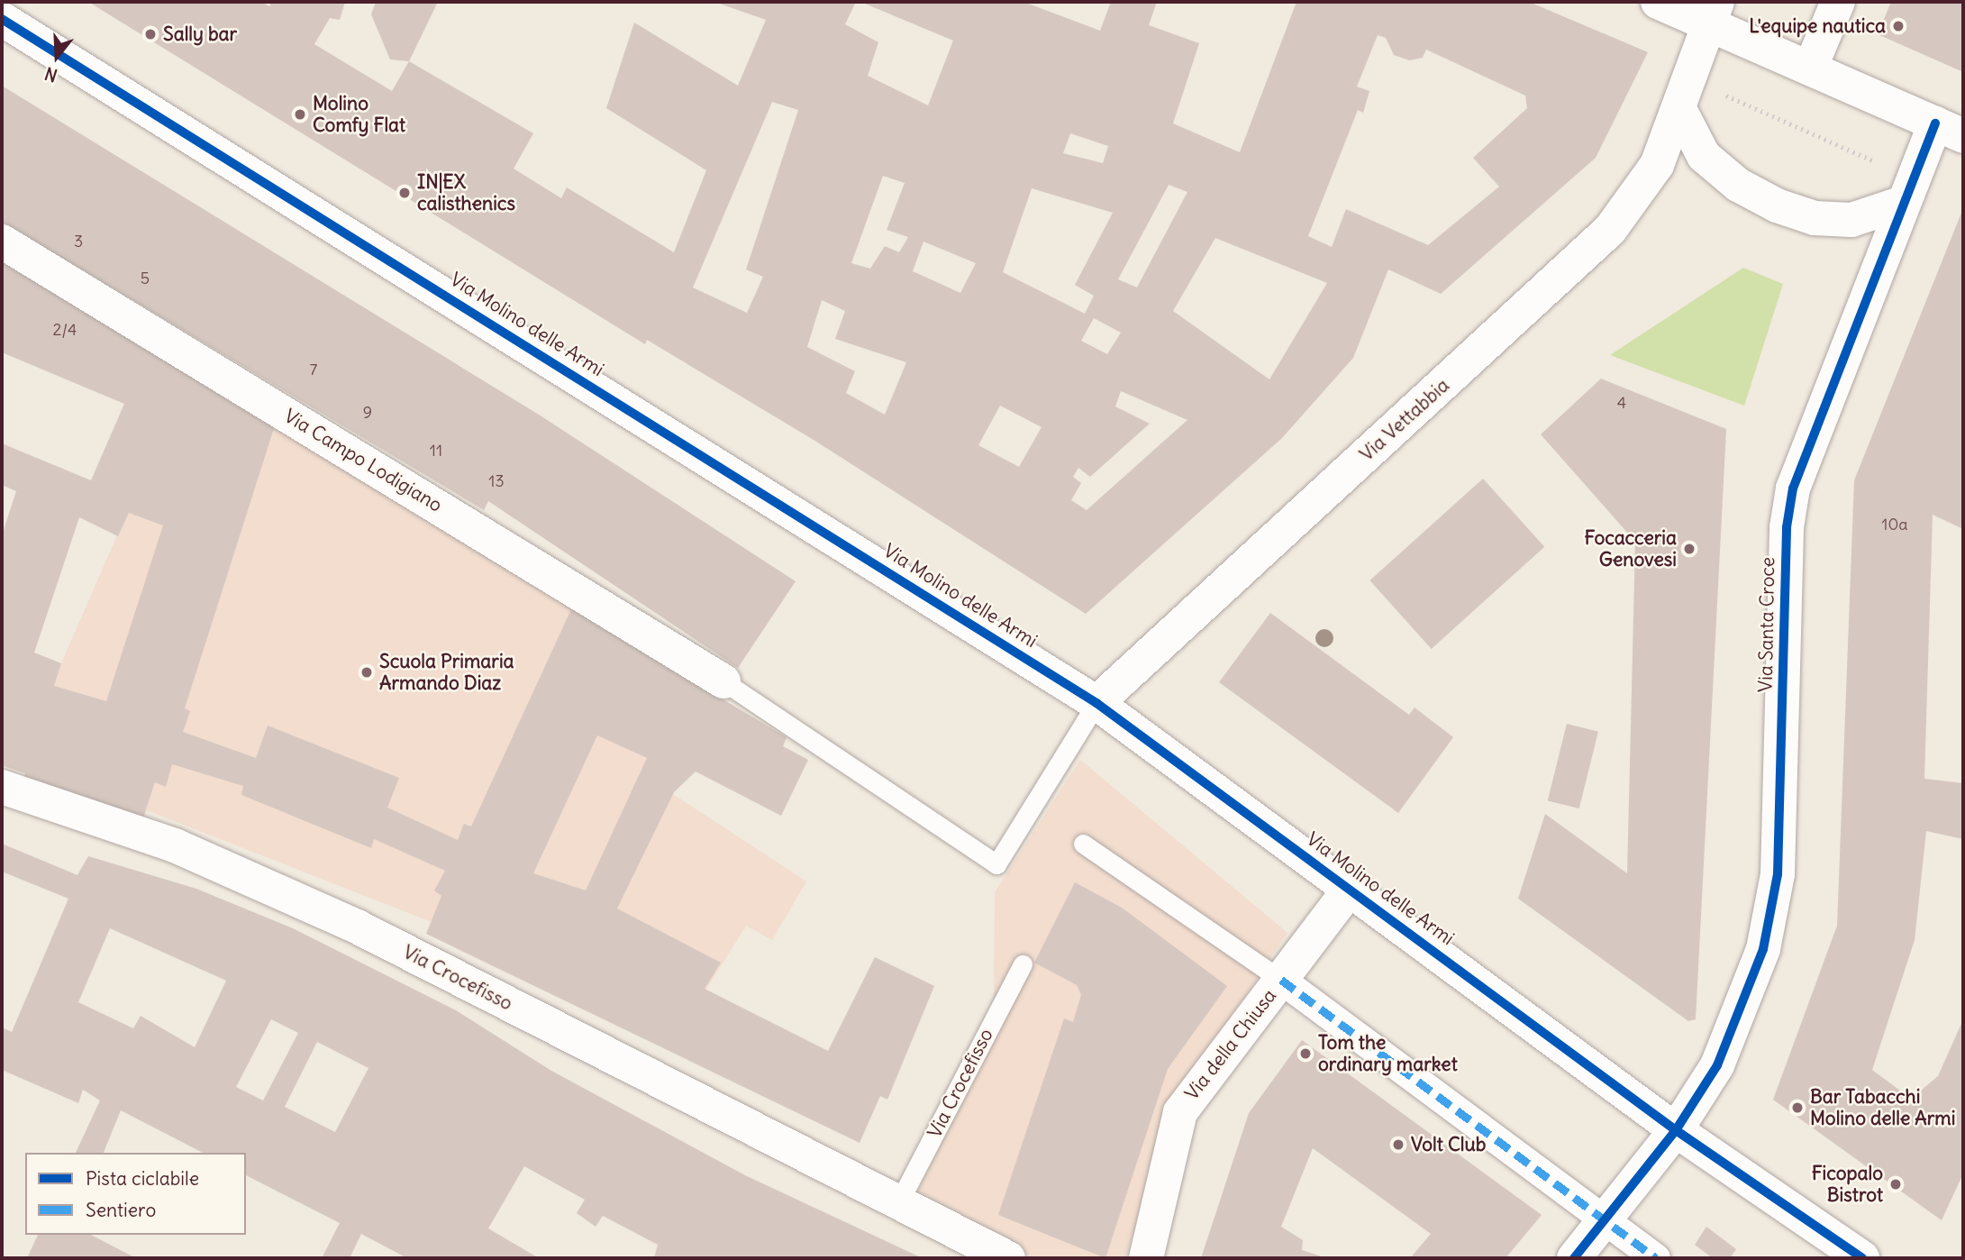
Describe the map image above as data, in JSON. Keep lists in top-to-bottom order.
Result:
{
  "streets": {
    "street": [
      "Via Molino delle Armi",
      "Via Vettabbia",
      "Via Campo Lodigiano",
      "Via Santa Croce",
      "Via Crocefisso",
      "Via della Chiusa"
    ]
  },
  "crossings": [
    ["Via Molino delle Armi", "Via Vettabbia"],
    ["Via Molino delle Armi", "Via Santa Croce"],
    ["Via Molino delle Armi", "Via della Chiusa"]
  ],
  "places": [
    "L'equipe nautica",
    "Sally bar",
    "Molino Comfy Flat",
    "IN|EX calisthenics",
    "Focacceria Genovesi",
    "Scuola Primaria Armando Diaz",
    "Tom the ordinary market",
    "Bar Tabacchi Molino delle Armi",
    "Volt Club",
    "Ficopalo Bistrot"
  ],
  "house_numbers": [
    "3",
    "5",
    "2/4",
    "7",
    "4",
    "9",
    "11",
    "13",
    "10a"
  ],
  "legend": ["Pista ciclabile", "Sentiero"],
  "north": "bottom"
}
